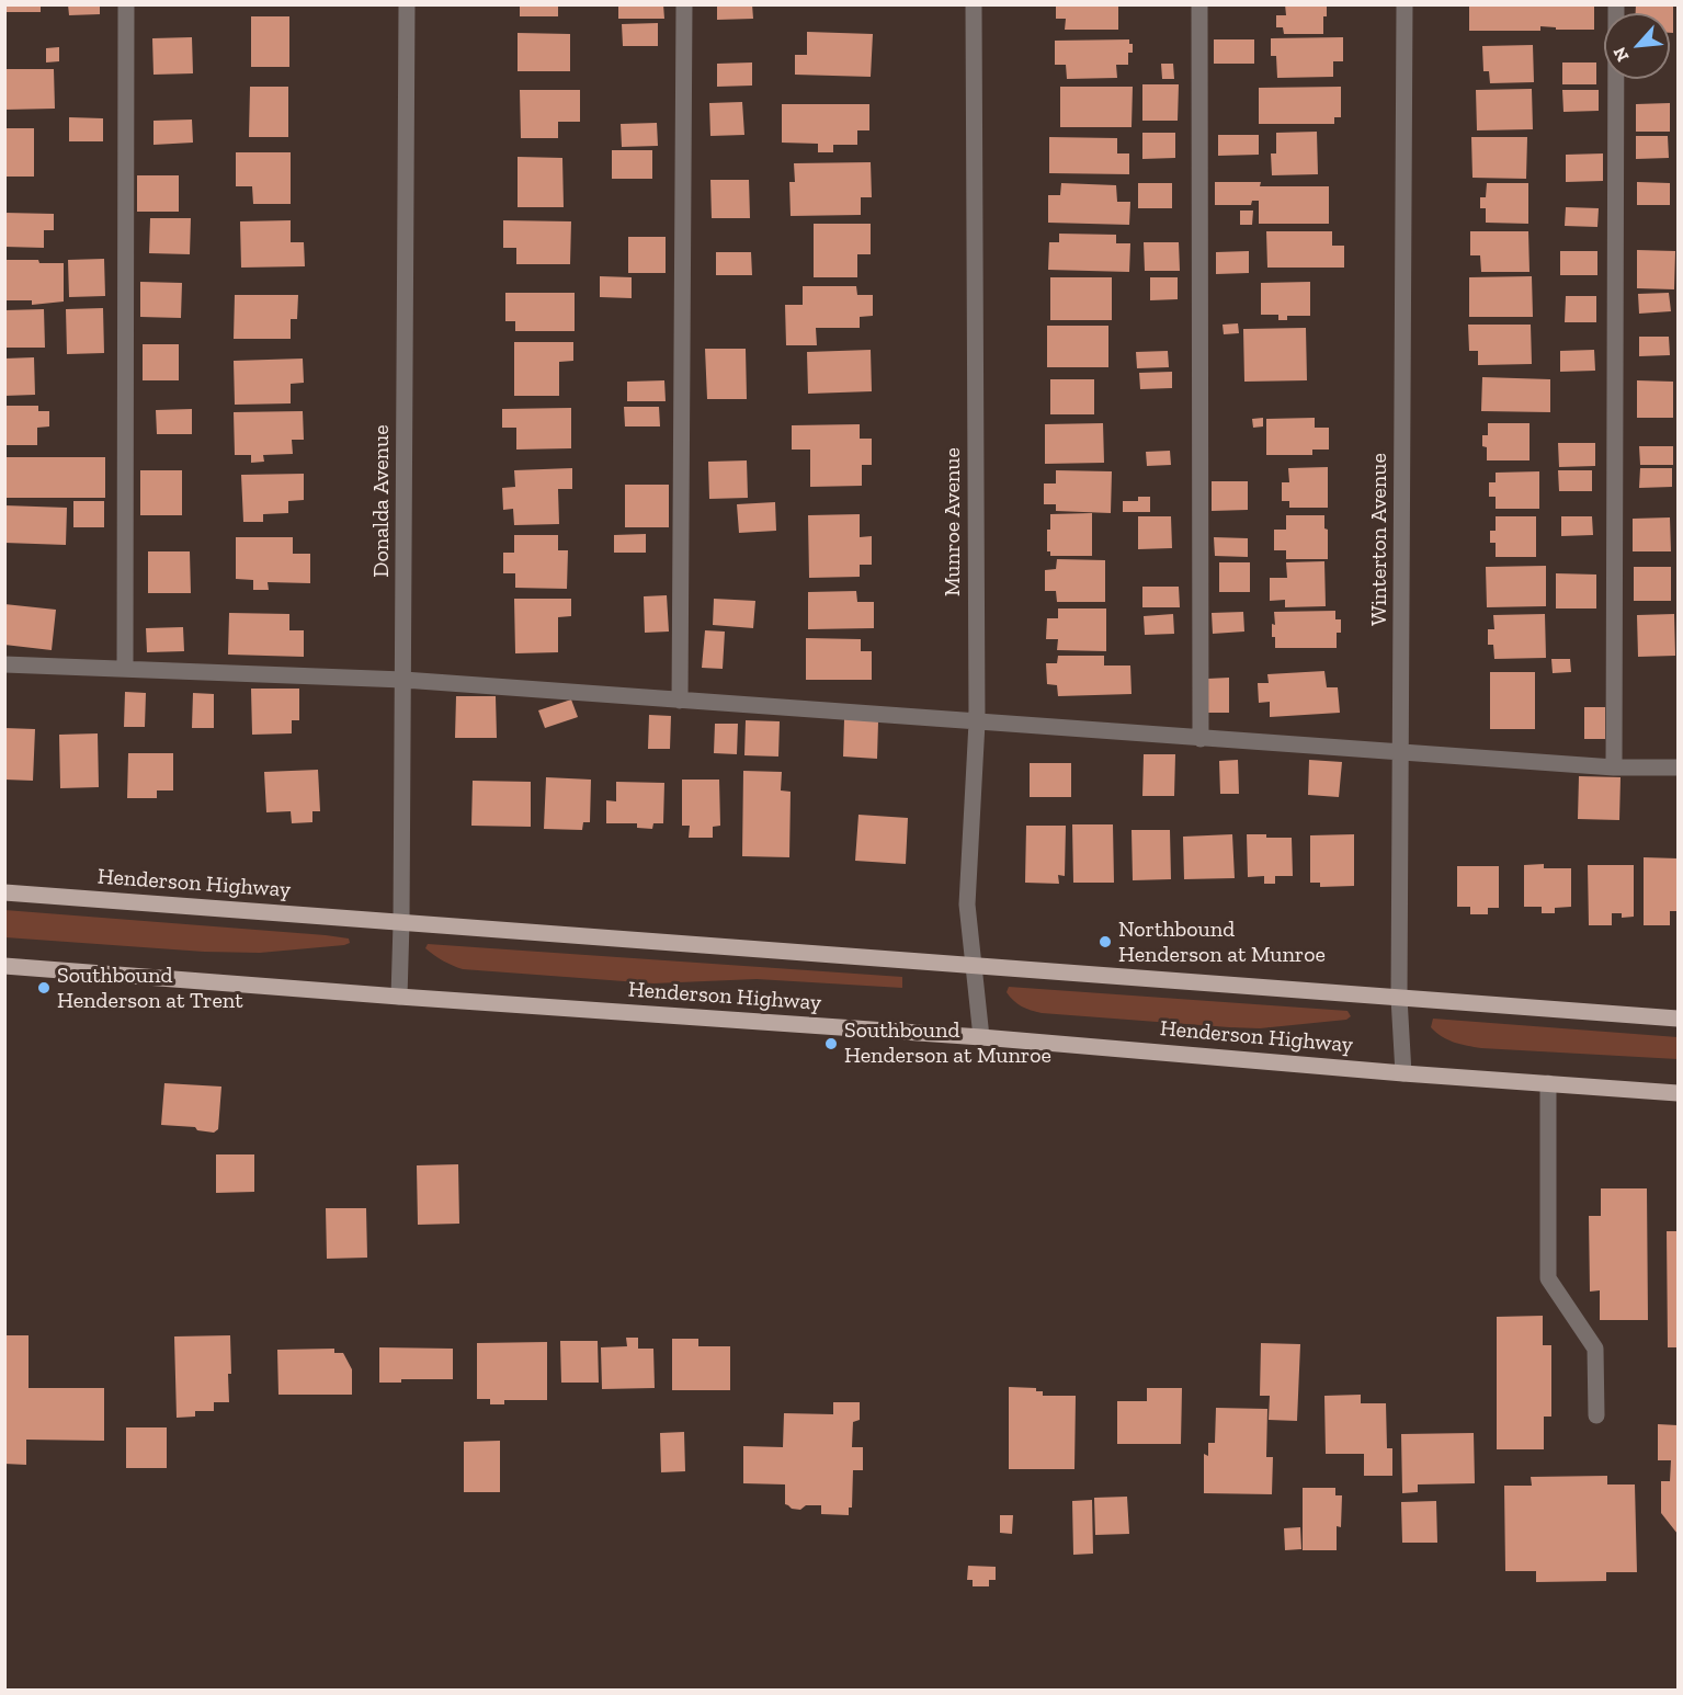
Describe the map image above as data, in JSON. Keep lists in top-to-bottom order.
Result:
{
  "streets": {
    "main road": ["Henderson Highway"],
    "street": ["Donalda Avenue", "Munroe Avenue", "Winterton Avenue"]
  },
  "crossings": [
    ["Donalda Avenue", "Henderson Highway"],
    ["Munroe Avenue", "Henderson Highway"],
    ["Winterton Avenue", "Henderson Highway"]
  ],
  "places": ["Northbound Henderson at Munroe", "Southbound Henderson at Trent", "Southbound Henderson at Munroe"],
  "north": "bottom left"
}
